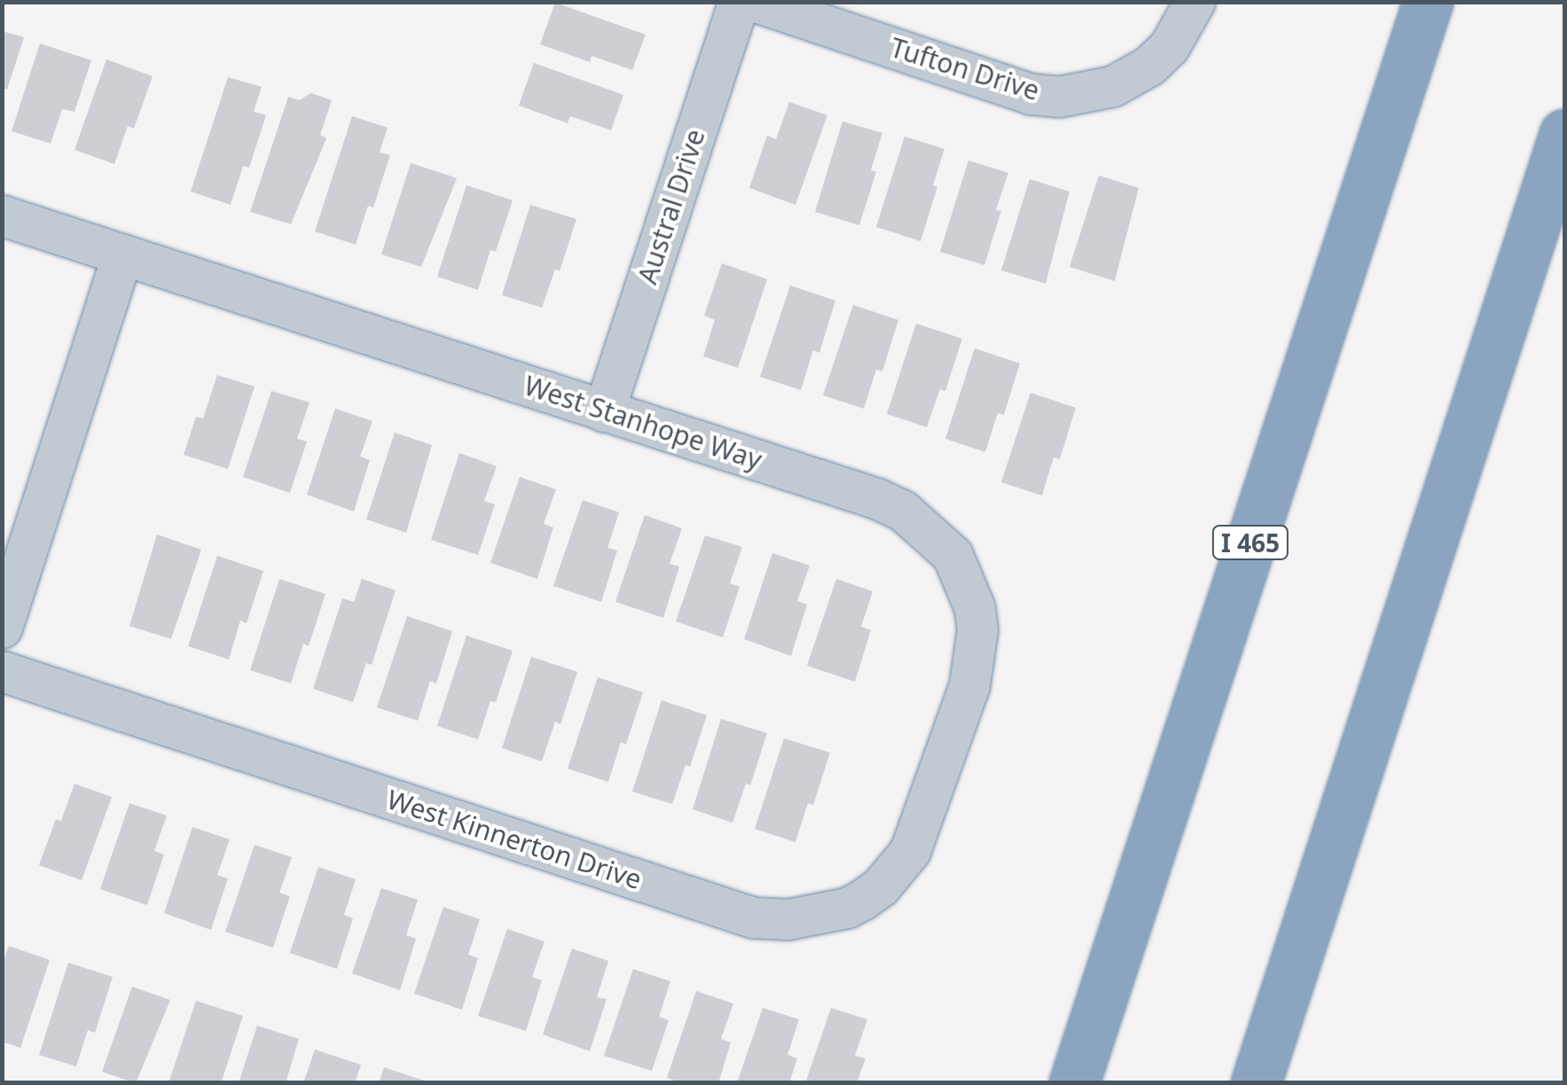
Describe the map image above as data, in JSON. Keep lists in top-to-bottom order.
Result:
{
  "streets": {
    "highway": ["I 465"],
    "street": [
      "Tufton Drive",
      "Austral Drive",
      "West Stanhope Way",
      "West Kinnerton Drive"
    ]
  },
  "crossings": [
    ["Austral Drive", "West Stanhope Way"],
    ["West Stanhope Way", "West Kinnerton Drive"]
  ]
}
